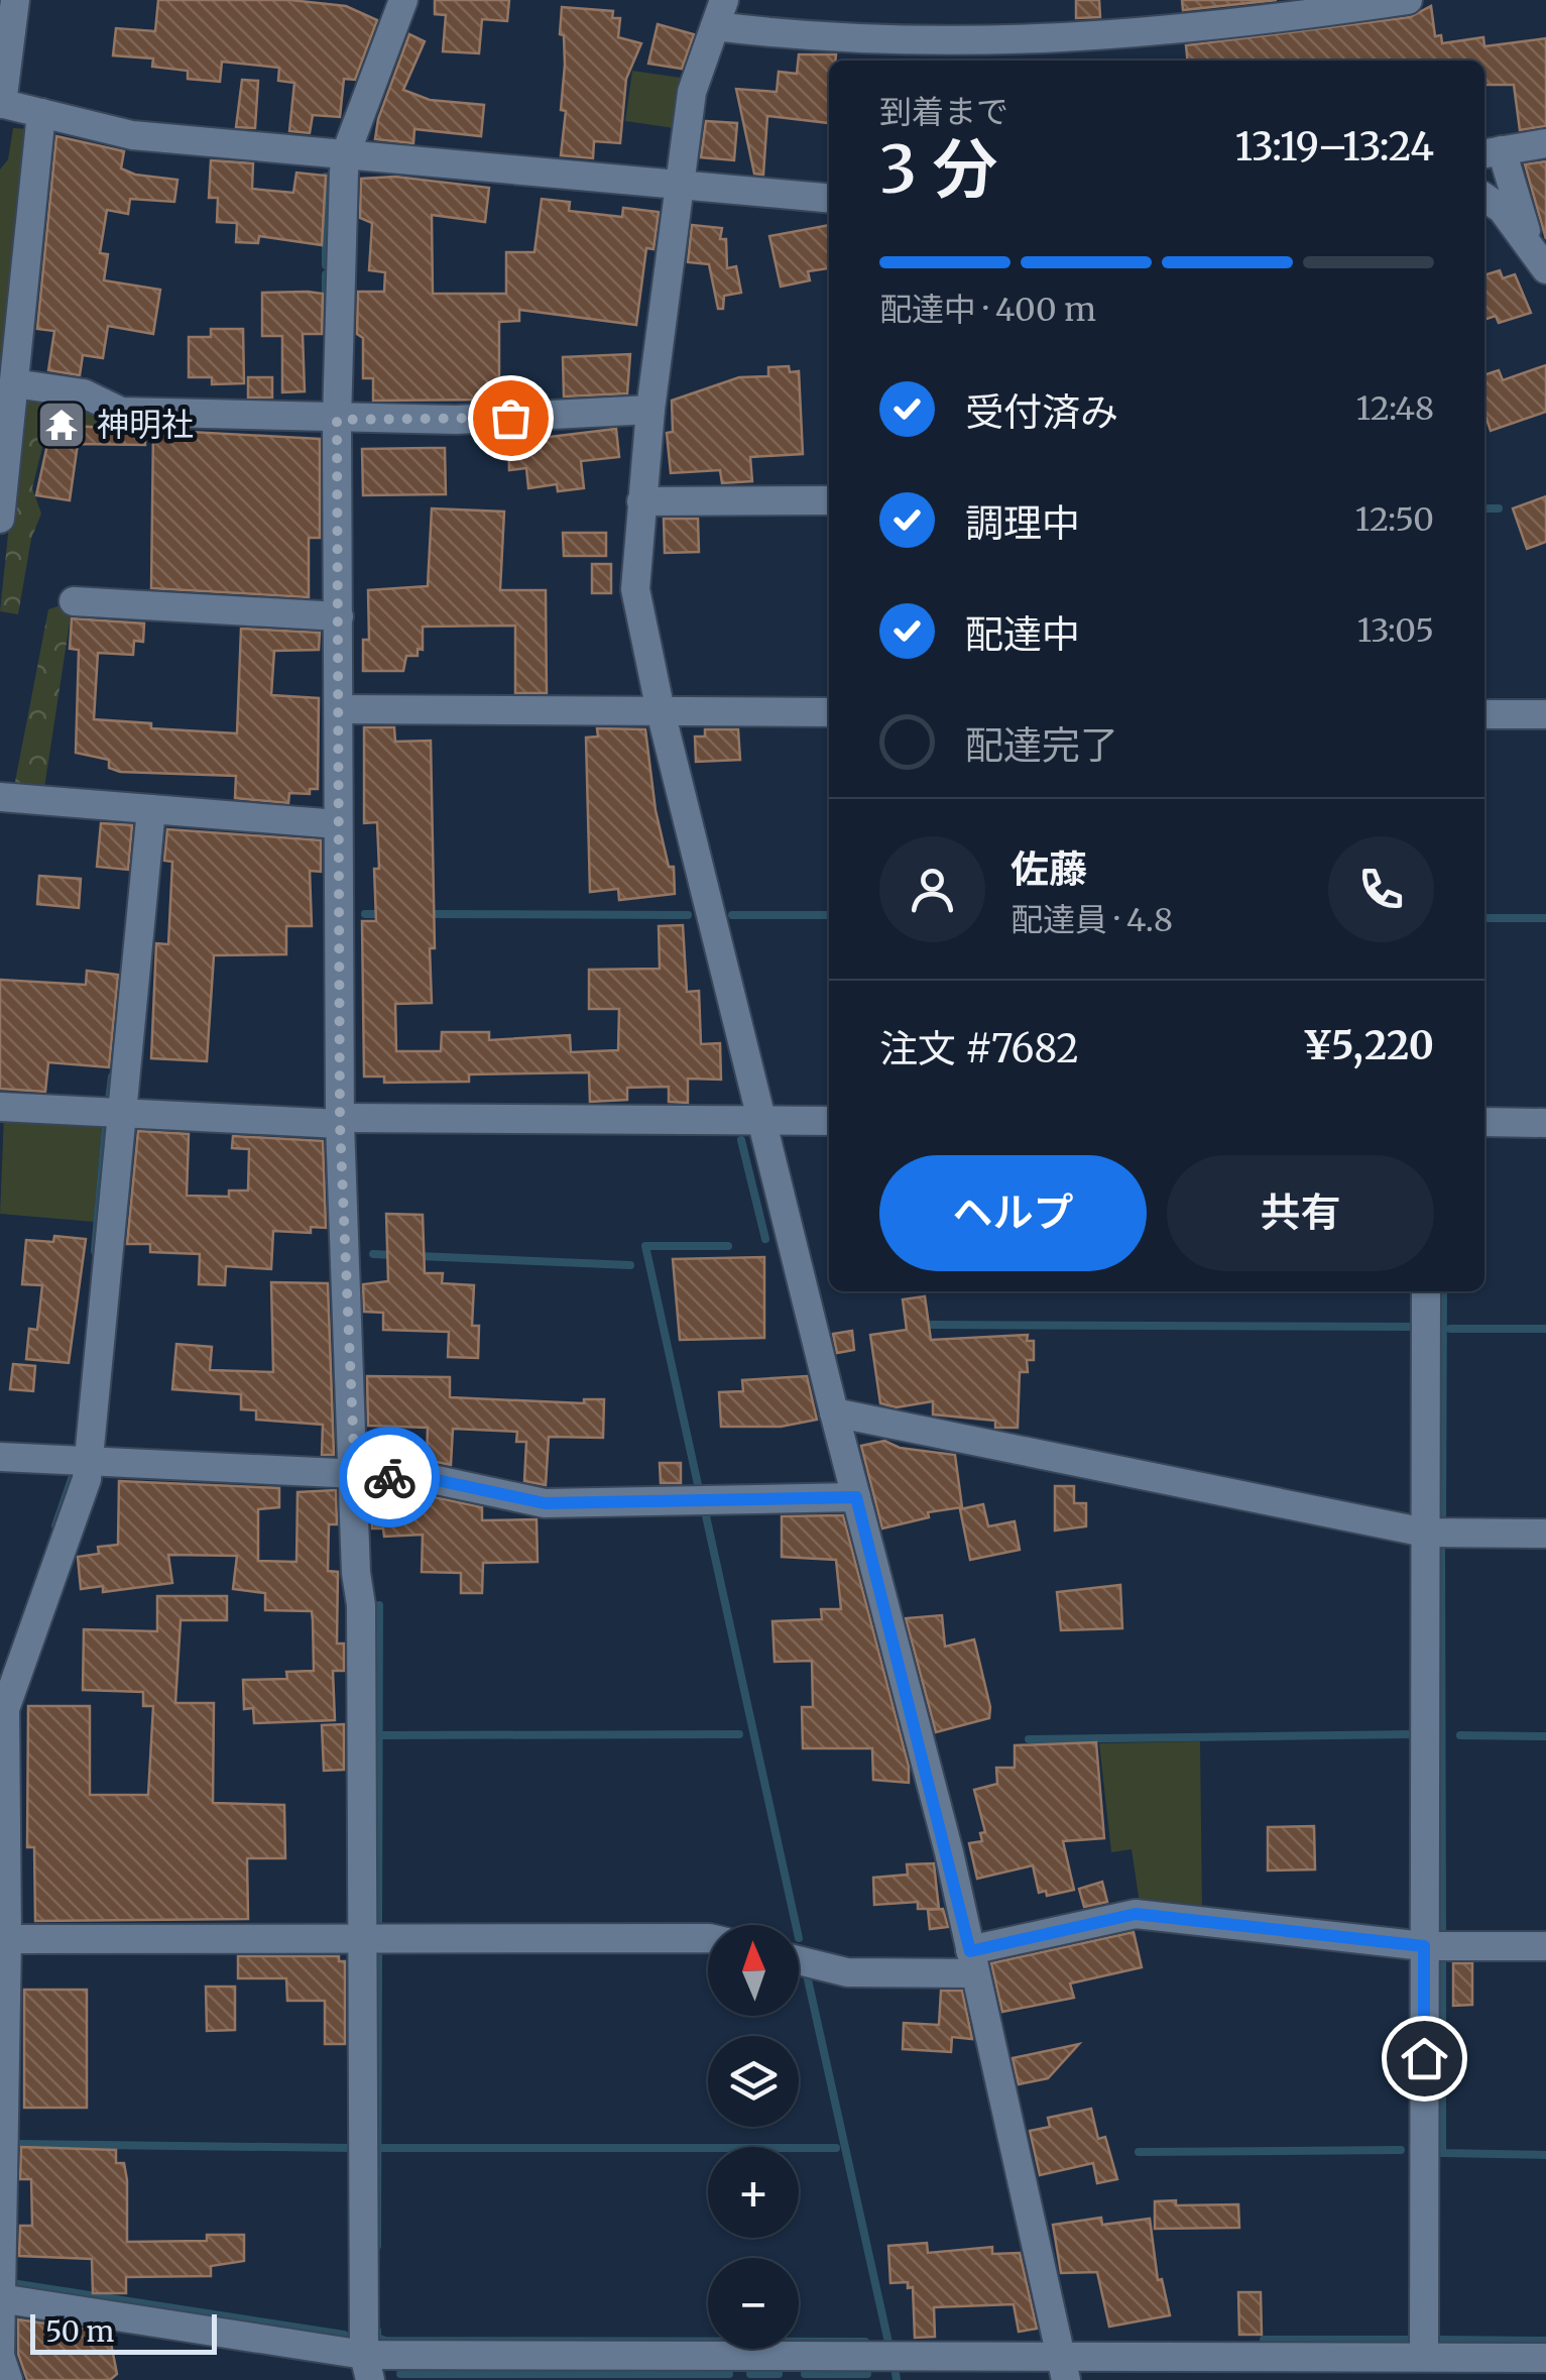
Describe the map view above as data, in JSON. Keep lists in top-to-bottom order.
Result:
{
  "places": {
    "temple": ["神明社"]
  },
  "scale_bar": "50 m",
  "north": "top",
  "page": {
    "heading": ["3 分", "到着まで", "13:19–13:24"],
    "panel": [
      "佐藤",
      "配達員 · 4.8",
      "注文 #7682",
      "¥5,220"
    ],
    "bar": "配達中 · 400 m",
    "list": [
      ["受付済み", "12:48"],
      ["調理中", "12:50"],
      ["配達中", "13:05"],
      "配達完了"
    ],
    "buttons": ["ヘルプ", "共有"],
    "map_buttons": ["+", "−"],
    "scale": "50 m"
  }
}
